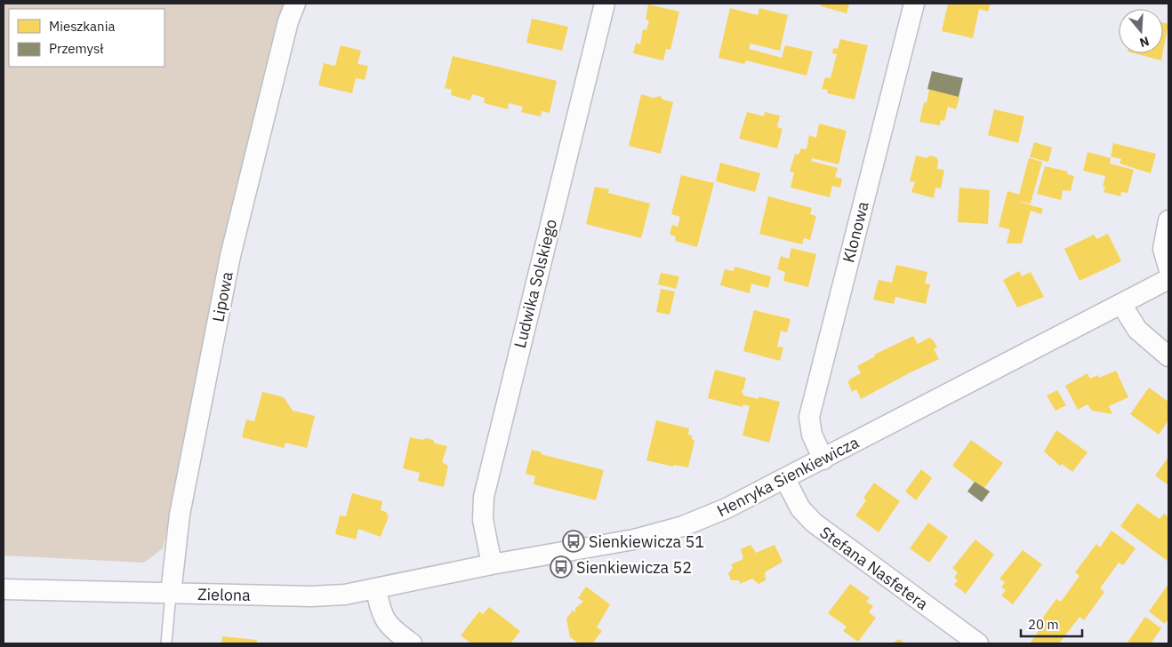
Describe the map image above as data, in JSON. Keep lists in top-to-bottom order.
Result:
{
  "streets": {
    "street": [
      "Klonowa",
      "Ludwika Solskiego",
      "Lipowa",
      "Henryka Sienkiewicza",
      "Stefana Nasfetera",
      "Zielona"
    ]
  },
  "crossings": [
    ["Klonowa", "Henryka Sienkiewicza"],
    ["Ludwika Solskiego", "Henryka Sienkiewicza"],
    ["Lipowa", "Zielona"],
    ["Henryka Sienkiewicza", "Stefana Nasfetera"],
    ["Henryka Sienkiewicza", "Zielona"]
  ],
  "places": {
    "bus stop": ["Sienkiewicza 51", "Sienkiewicza 52"]
  },
  "legend": ["Mieszkania", "Przemysł"],
  "scale_bar": "20 m",
  "north": "bottom"
}
